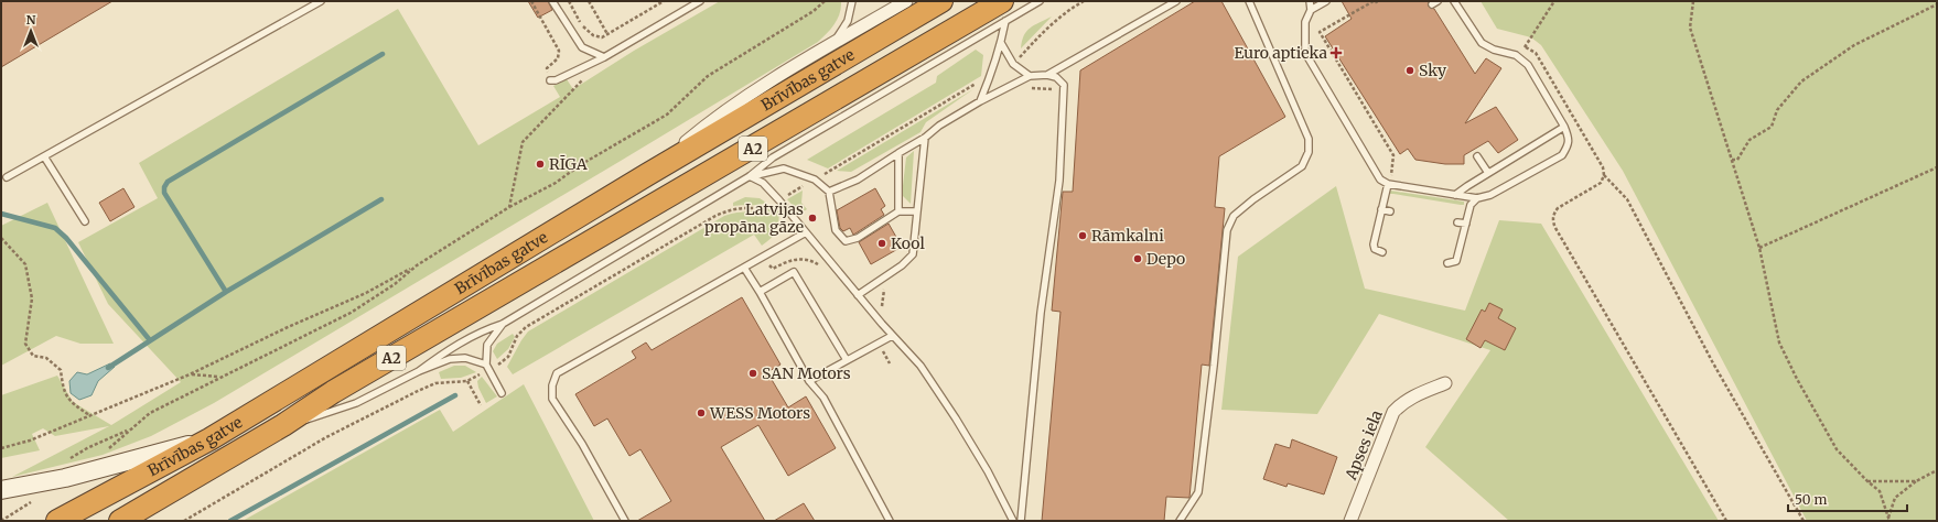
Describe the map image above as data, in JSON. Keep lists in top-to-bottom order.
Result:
{
  "streets": {
    "highway": ["Brīvības gatve", "A2"],
    "street": ["Apses iela"]
  },
  "places": {
    "health": ["Euro aptieka"],
    "other": [
      "Sky",
      "RĪGA",
      "Latvijas propāna gāze",
      "Rāmkalni",
      "Kool",
      "Depo",
      "SAN Motors",
      "WESS Motors"
    ]
  },
  "scale_bar": "50 m",
  "north": "top"
}
